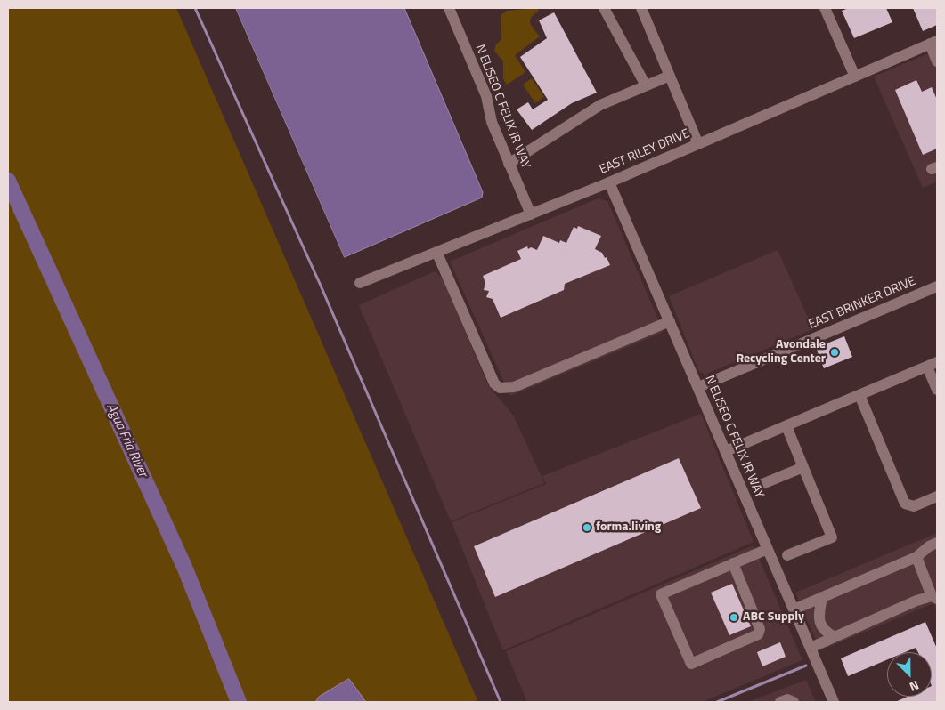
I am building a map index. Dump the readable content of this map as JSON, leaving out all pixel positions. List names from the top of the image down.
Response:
{
  "streets": {
    "street": ["N ELISEO C FELIX JR WAY", "EAST RILEY DRIVE", "EAST BRINKER DRIVE"]
  },
  "crossings": [
    ["N ELISEO C FELIX JR WAY", "EAST RILEY DRIVE"],
    ["N ELISEO C FELIX JR WAY", "EAST BRINKER DRIVE"]
  ],
  "water": ["Agua Fria River"],
  "places": ["Avondale Recycling Center", "forma.living", "ABC Supply"],
  "north": "bottom right"
}
